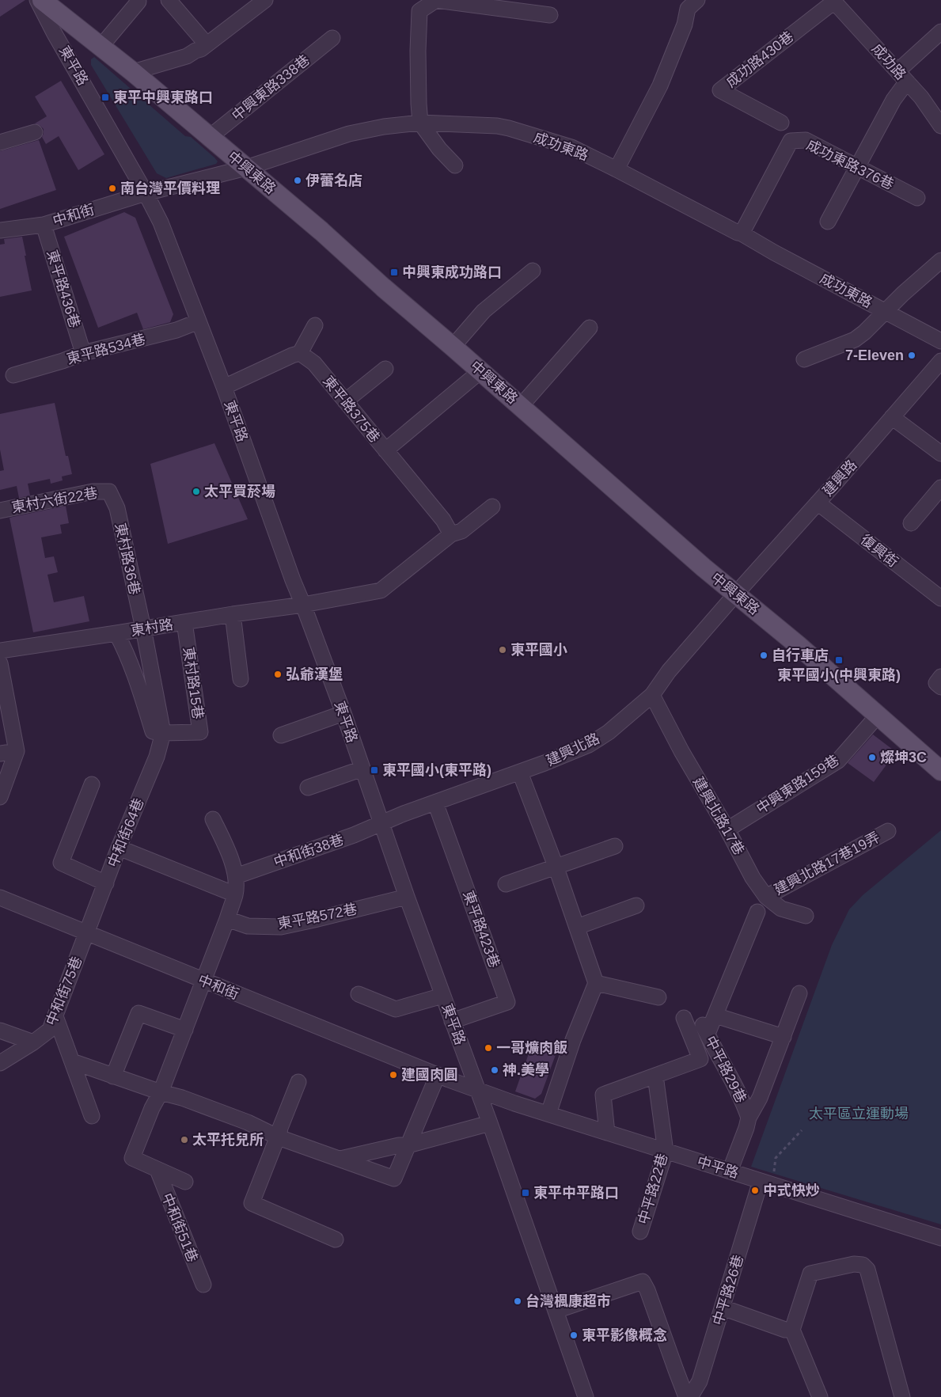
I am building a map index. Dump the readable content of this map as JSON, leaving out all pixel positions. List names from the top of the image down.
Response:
{
  "streets": {
    "main road": ["中興東路"],
    "street": [
      "成功路430巷",
      "成功路",
      "東平路",
      "中興東路338巷",
      "成功東路",
      "成功東路376巷",
      "中和街",
      "東平路436巷",
      "東平路534巷",
      "東平路375巷",
      "建興路",
      "東村六街22巷",
      "復興街",
      "東村路36巷",
      "東村路",
      "東村路15巷",
      "建興北路",
      "中興東路159巷",
      "建興北路17巷",
      "中和街64巷",
      "中和街38巷",
      "建興北路17巷19弄",
      "東平路572巷",
      "東平路423巷",
      "中和街75巷",
      "中平路29巷",
      "中平路",
      "中平路22巷",
      "中和街51巷",
      "中平路26巷"
    ]
  },
  "crossings": [
    ["成功路430巷", "成功路"],
    ["東平路", "成功東路"],
    ["東平路", "中和街"],
    ["東平路", "東平路534巷"],
    ["東平路", "東村路"],
    ["東平路", "建興北路"],
    ["東平路", "中和街38巷"],
    ["東平路", "東平路572巷"],
    ["東平路", "東平路423巷"],
    ["東平路", "中平路"],
    ["中興東路338巷", "中興東路"],
    ["成功東路", "成功東路376巷"],
    ["成功東路", "中興東路"],
    ["成功東路", "中和街"],
    ["中興東路", "建興路"],
    ["中興東路", "建興北路"],
    ["中興東路", "中興東路159巷"],
    ["中和街", "東平路436巷"],
    ["中和街", "中和街64巷"],
    ["中和街", "中和街75巷"],
    ["中和街", "中平路"],
    ["中和街", "中和街51巷"],
    ["東平路436巷", "東平路534巷"],
    ["建興路", "復興街"],
    ["建興路", "建興北路"],
    ["東村六街22巷", "東村路36巷"],
    ["東村路36巷", "東村路"],
    ["東村路36巷", "中和街64巷"],
    ["東村路", "東村路15巷"],
    ["東村路", "中和街64巷"],
    ["東村路15巷", "中和街64巷"],
    ["建興北路", "建興北路17巷"],
    ["建興北路", "中和街38巷"],
    ["建興北路", "東平路423巷"],
    ["中興東路159巷", "建興北路17巷"],
    ["建興北路17巷", "建興北路17巷19弄"],
    ["中和街64巷", "中和街75巷"],
    ["中平路29巷", "中平路"],
    ["中平路", "中平路22巷"],
    ["中平路", "中平路26巷"]
  ],
  "parks": ["太平區立運動場"],
  "places": {
    "transit": [
      "東平中興東路口",
      "中興東成功路口",
      "東平國小(中興東路)",
      "東平國小(東平路)",
      "東平中平路口"
    ],
    "other": [
      "伊蕾名店",
      "南台灣平價料理",
      "7-Eleven",
      "太平買菸場",
      "東平國小",
      "自行車店",
      "弘爺漢堡",
      "燦坤3C",
      "一哥爌肉飯",
      "神.美學",
      "建國肉圓",
      "太平托兒所",
      "中式快炒",
      "台灣楓康超市",
      "東平影像概念"
    ]
  }
}
